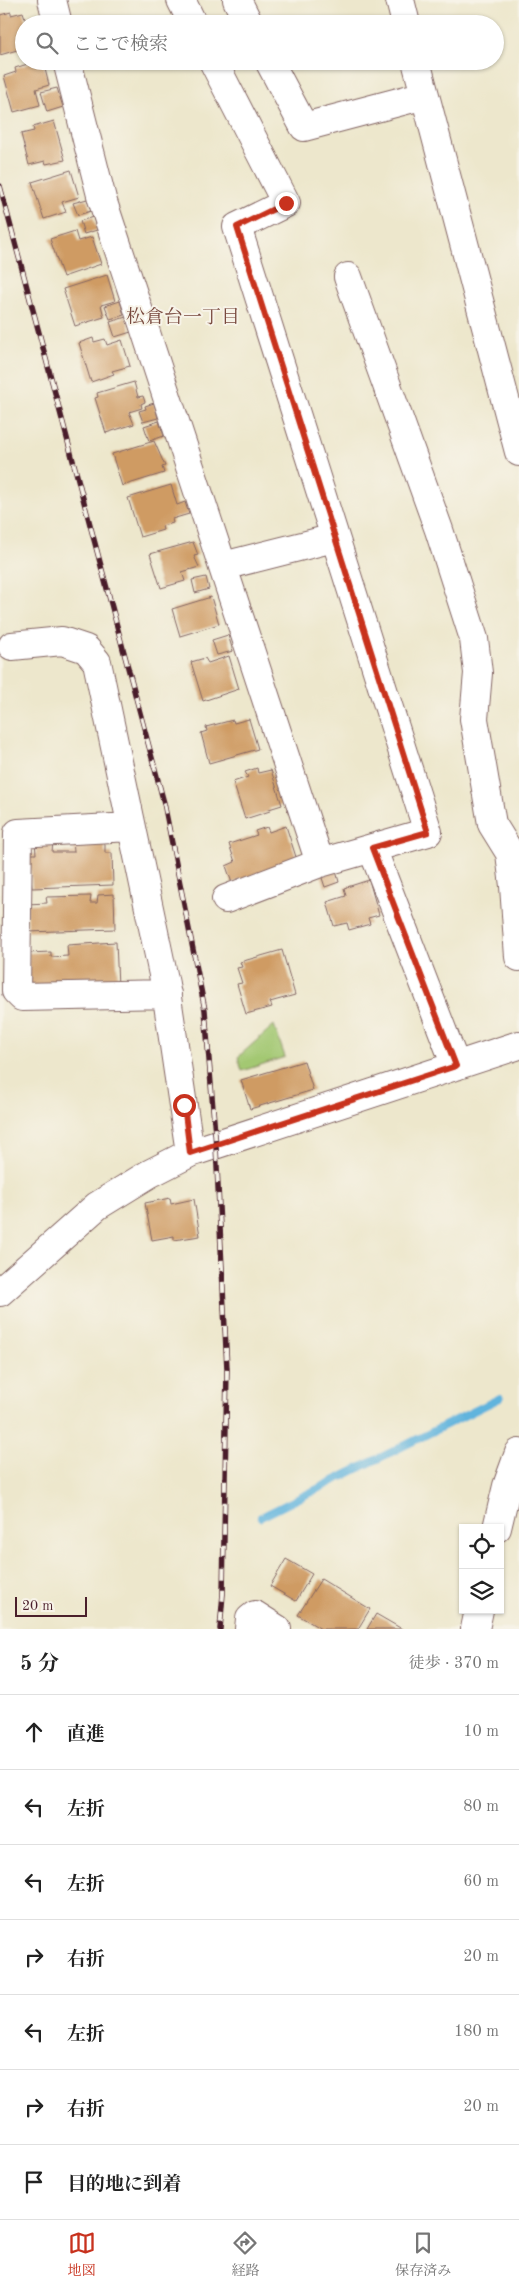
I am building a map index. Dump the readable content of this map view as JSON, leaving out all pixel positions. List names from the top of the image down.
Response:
{
  "districts": ["松倉台一丁目"],
  "scale_bar": "20 m",
  "page": {
    "search": "ここで検索",
    "scale": "20 m",
    "heading": ["5 分", "徒歩 · 370 m"],
    "list": [
      ["直進", "10 m"],
      ["左折", "80 m"],
      ["左折", "60 m"],
      ["右折", "20 m"],
      ["左折", "180 m"],
      ["右折", "20 m"],
      "目的地に到着"
    ],
    "nav": ["地図", "経路", "保存済み"]
  }
}
